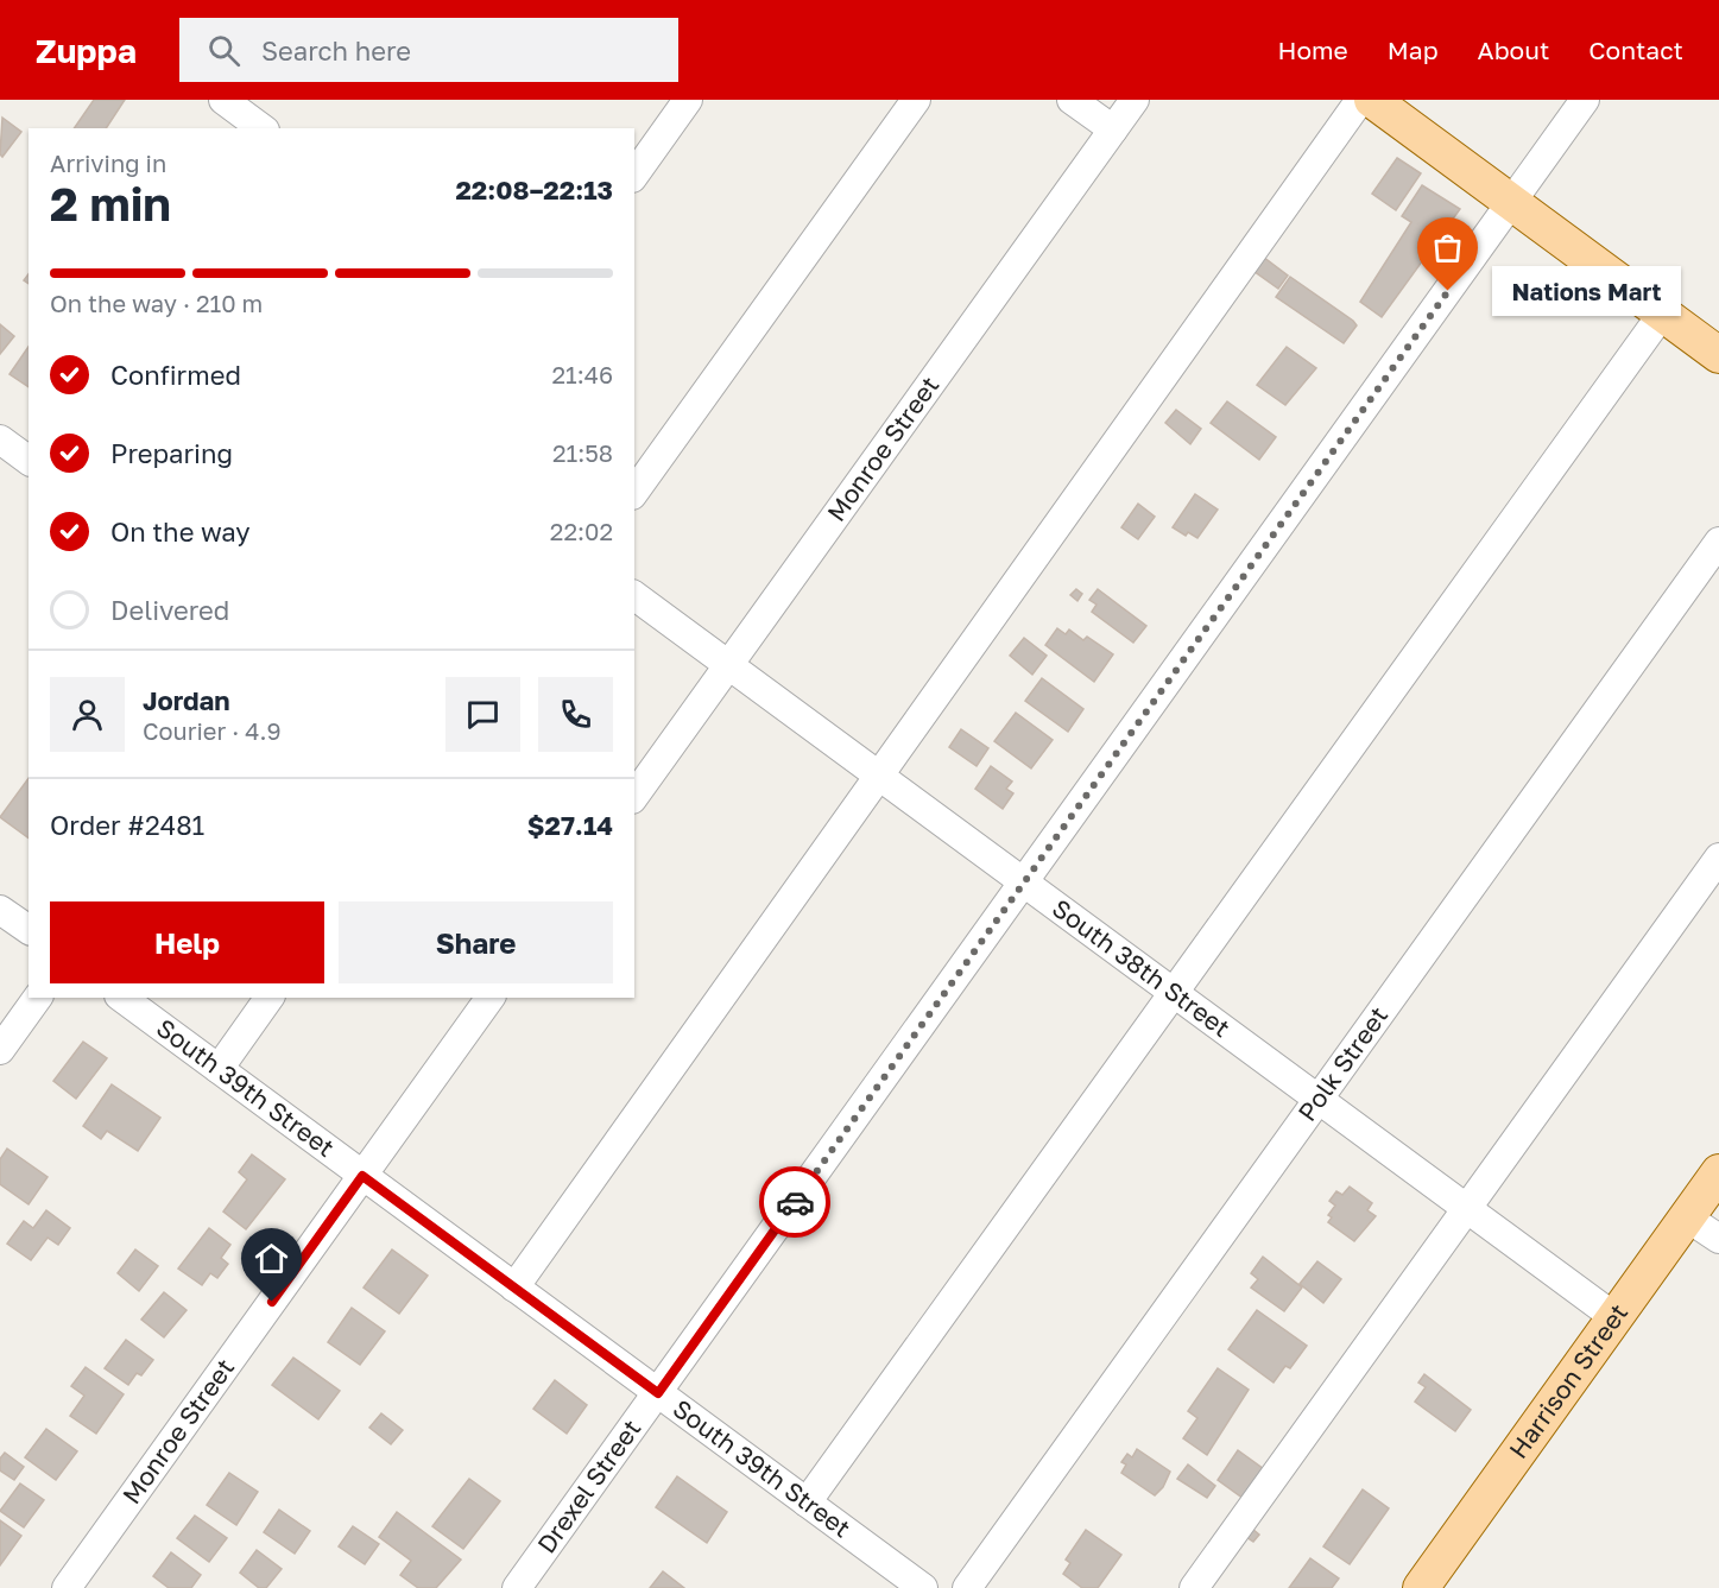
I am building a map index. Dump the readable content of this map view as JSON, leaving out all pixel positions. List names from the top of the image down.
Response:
{
  "streets": {
    "main road": ["Harrison Street"],
    "street": [
      "Monroe Street",
      "South 38th Street",
      "Polk Street",
      "South 39th Street",
      "Drexel Street"
    ]
  },
  "crossings": [
    ["Monroe Street", "South 38th Street"],
    ["Monroe Street", "South 39th Street"],
    ["South 38th Street", "Polk Street"],
    ["South 38th Street", "Harrison Street"],
    ["South 38th Street", "Drexel Street"],
    ["South 39th Street", "Drexel Street"]
  ],
  "places": ["Nations Mart"],
  "page": {
    "header": "Zuppa",
    "search": "Search here",
    "nav": [
      "Home",
      "Map",
      "About",
      "Contact"
    ],
    "heading": ["2 min", "Arriving in", "22:08–22:13"],
    "panel": [
      "Jordan",
      "Courier · 4.9",
      "Order #2481",
      "$27.14"
    ],
    "bar": "On the way · 210 m",
    "bubble": "Nations Mart",
    "list": [
      ["Confirmed", "21:46"],
      ["Preparing", "21:58"],
      ["On the way", "22:02"],
      "Delivered"
    ],
    "buttons": ["Help", "Share"]
  }
}
